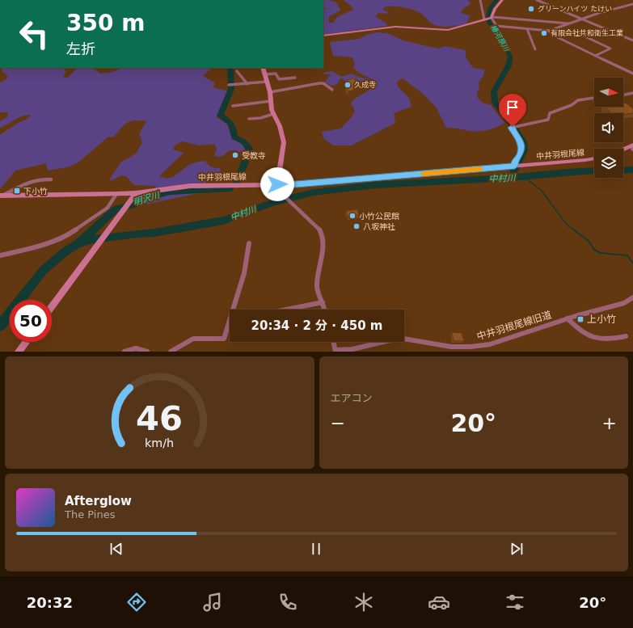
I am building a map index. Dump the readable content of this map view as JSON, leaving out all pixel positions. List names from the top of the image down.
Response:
{
  "streets": {
    "street": ["中井羽根尾線", "中井羽根尾線旧道"]
  },
  "water": ["椿河原川", "中村川", "明沢川"],
  "places": {
    "other": [
      "グリーンハイツ たけい",
      "有限会社共和衛生工業",
      "久成寺",
      "受教寺",
      "小竹公民館",
      "八坂神社"
    ],
    "transit": ["下小竹", "上小竹"]
  },
  "north": "right",
  "page": {
    "turn": ["350 m", "左折"],
    "limit": "50",
    "trip": "20:34 · 2 分 · 450 m",
    "tile": "エアコン",
    "heat": ["−", "20°", "+"],
    "song": ["Afterglow", "The Pines"],
    "tabs": ["20:32", "20°"],
    "gauge": ["46", "km/h"]
  }
}
